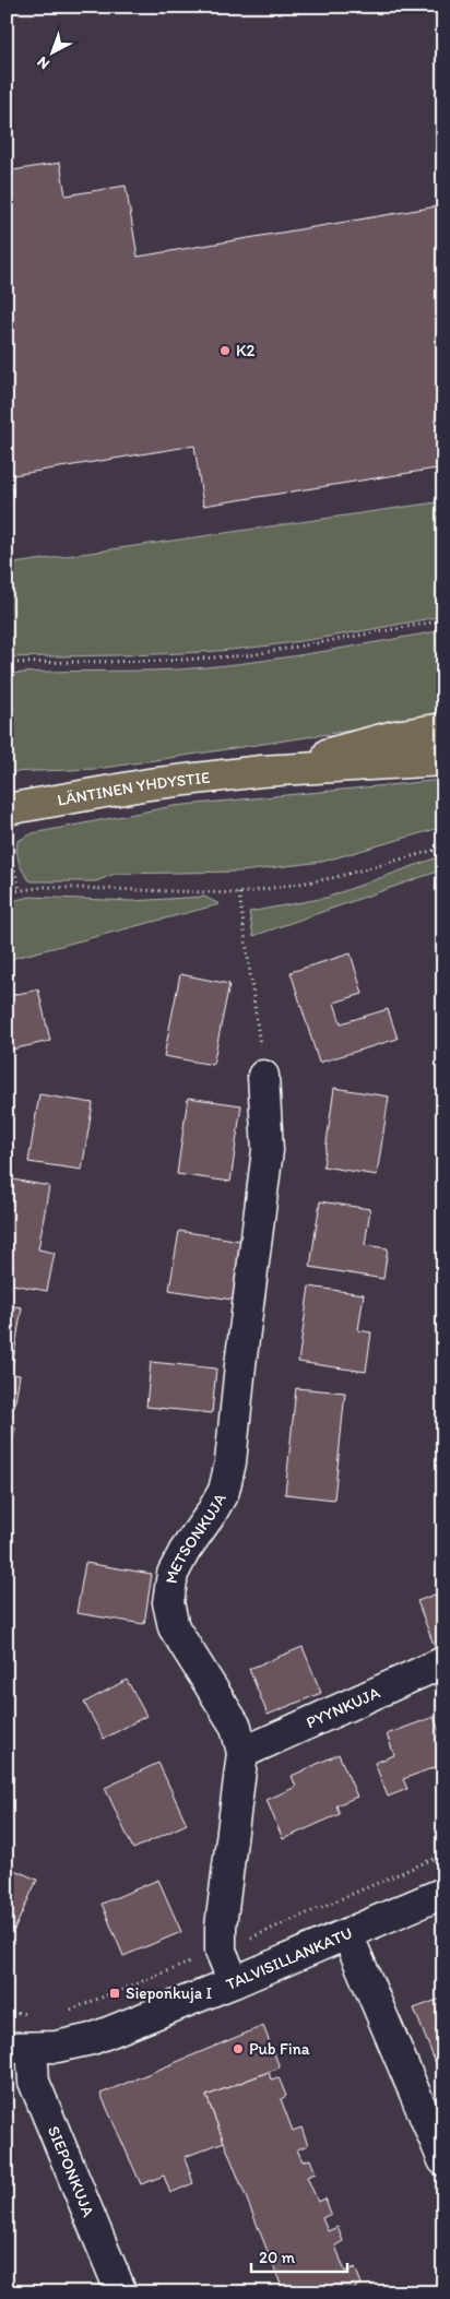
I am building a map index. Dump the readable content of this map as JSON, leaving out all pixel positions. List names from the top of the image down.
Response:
{
  "streets": {
    "main road": ["LÄNTINEN YHDYSTIE"],
    "street": [
      "METSONKUJA",
      "PYYNKUJA",
      "TALVISILLANKATU",
      "SIEPONKUJA"
    ]
  },
  "crossings": [
    ["METSONKUJA", "PYYNKUJA"],
    ["METSONKUJA", "TALVISILLANKATU"],
    ["TALVISILLANKATU", "SIEPONKUJA"]
  ],
  "places": {
    "other": ["K2", "Pub Fina"],
    "transit": ["Sieponkuja I"]
  },
  "scale_bar": "20 m",
  "north": "bottom left"
}
